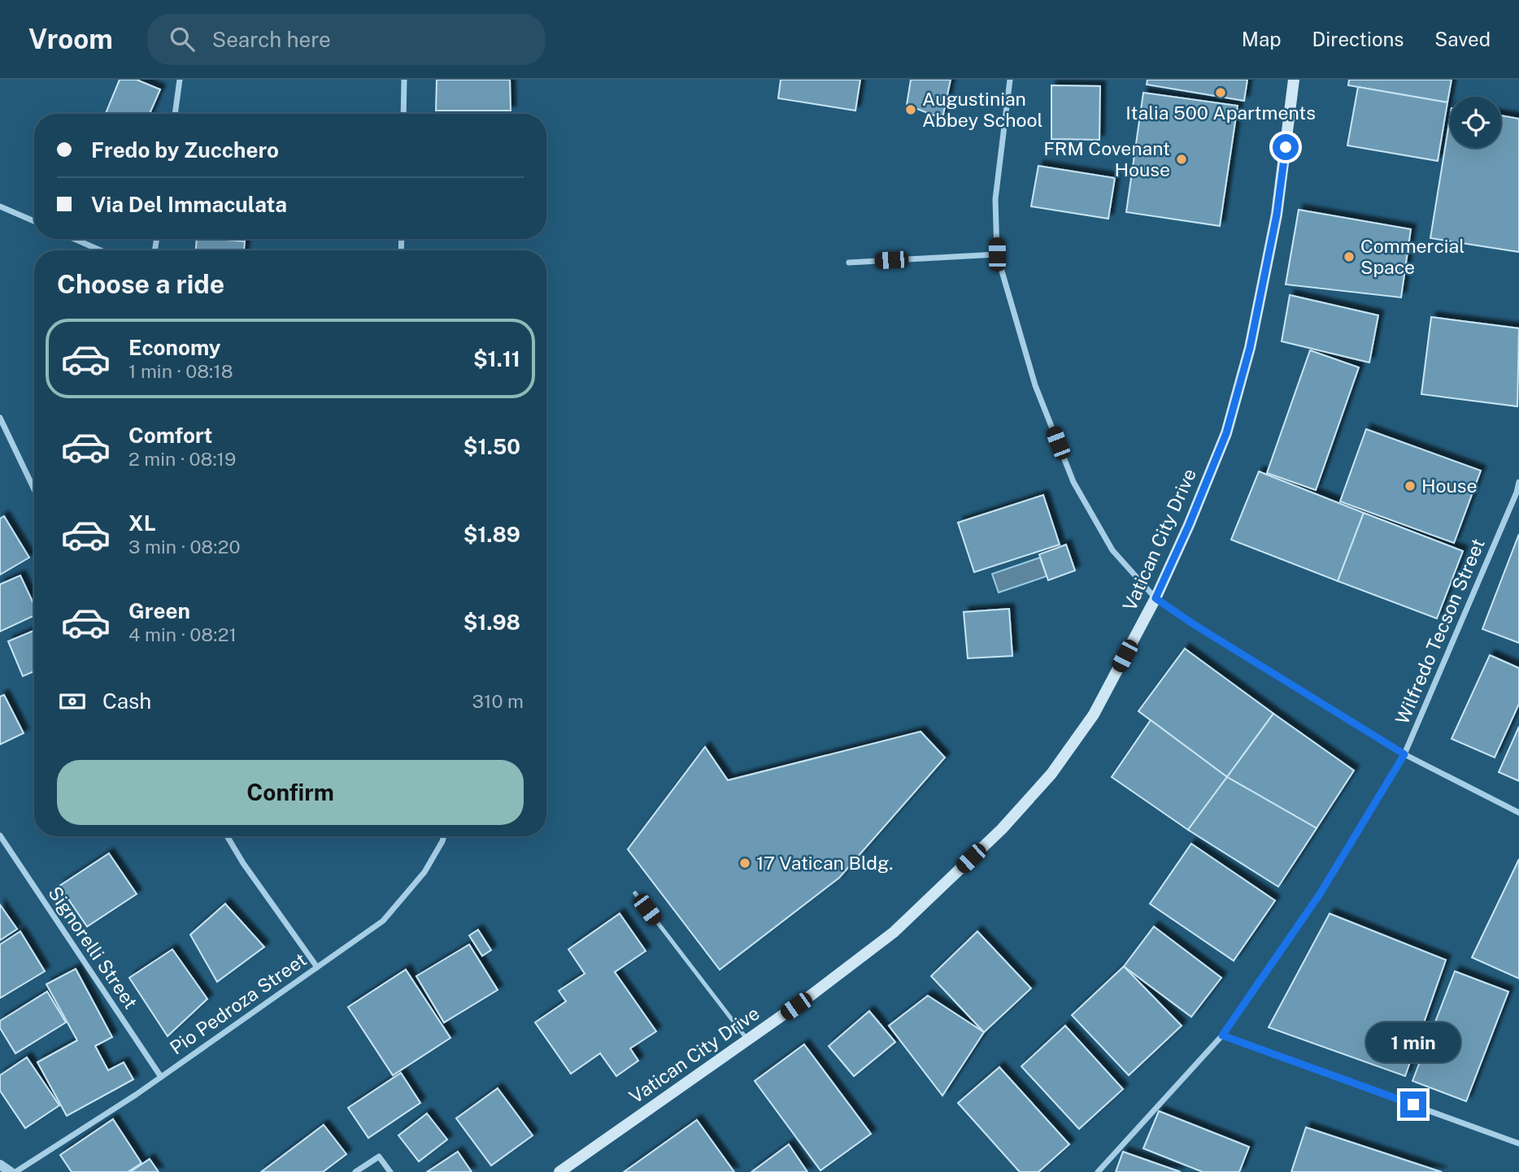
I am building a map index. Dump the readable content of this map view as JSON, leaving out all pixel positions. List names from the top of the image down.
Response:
{
  "streets": {
    "main road": ["Vatican City Drive"],
    "street": ["Wilfredo Tecson Street", "Signorelli Street", "Pio Pedroza Street"]
  },
  "crossings": [
    ["Signorelli Street", "Pio Pedroza Street"]
  ],
  "places": [
    "Italia 500 Apartments",
    "Augustinian Abbey School",
    "FRM Covenant House",
    "Commercial Space",
    "House",
    "17 Vatican Bldg."
  ],
  "page": {
    "header": "Vroom",
    "search": "Search here",
    "nav": ["Map", "Directions", "Saved"],
    "banner": ["Fredo by Zucchero", "Via Del Immaculata"],
    "heading": "Choose a ride",
    "list": [
      {
        "name": "Economy",
        "note": "1 min · 08:18",
        "value": "$1.11"
      },
      {
        "name": "Comfort",
        "note": "2 min · 08:19",
        "value": "$1.50"
      },
      {
        "name": "XL",
        "note": "3 min · 08:20",
        "value": "$1.89"
      },
      {
        "name": "Green",
        "note": "4 min · 08:21",
        "value": "$1.98"
      }
    ],
    "pay": ["Cash", "310 m"],
    "buttons": "Confirm",
    "bubble": "1 min"
  }
}
